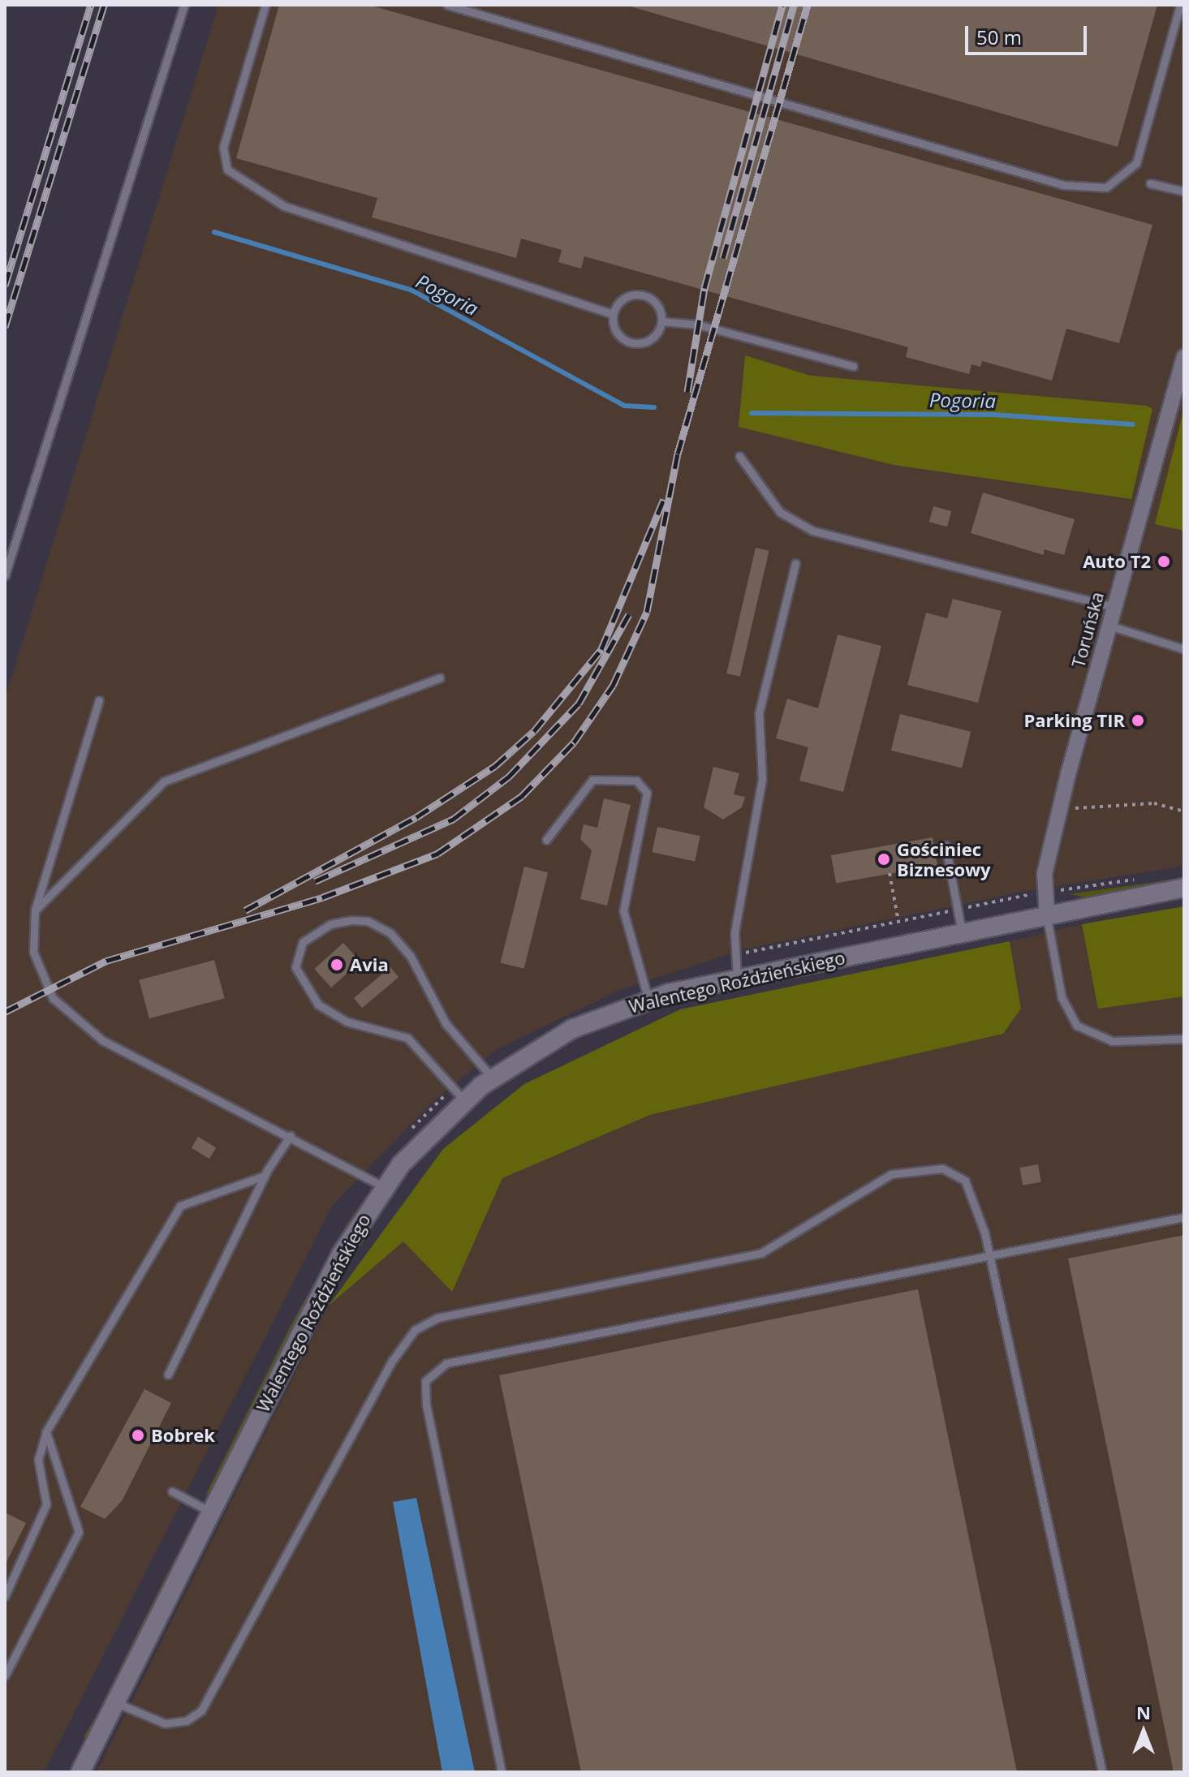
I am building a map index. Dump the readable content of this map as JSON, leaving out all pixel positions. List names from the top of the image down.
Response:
{
  "streets": {
    "street": ["Toruńska", "Walentego Roździeńskiego"]
  },
  "crossings": [
    ["Toruńska", "Walentego Roździeńskiego"]
  ],
  "water": ["Pogoria"],
  "places": [
    "Auto T2",
    "Parking TIR",
    "Gościniec Biznesowy",
    "Avia",
    "Bobrek"
  ],
  "scale_bar": "50 m",
  "north": "top"
}
